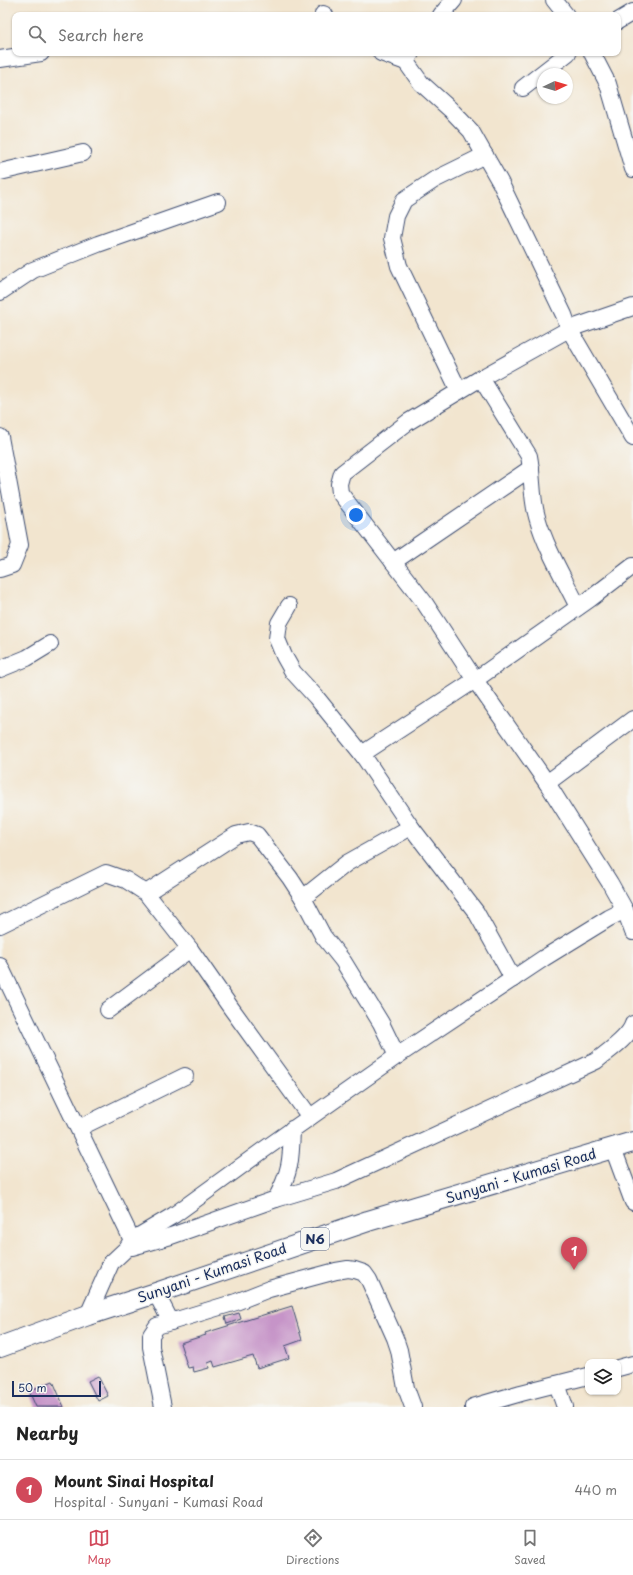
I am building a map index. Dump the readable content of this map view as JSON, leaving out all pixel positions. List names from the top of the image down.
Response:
{
  "streets": {
    "main road": ["Sunyani - Kumasi Road", "N6"]
  },
  "scale_bar": "50 m",
  "north": "right",
  "page": {
    "search": "Search here",
    "pins": "1",
    "scale": "50 m",
    "heading": "Nearby",
    "list": [
      {
        "mark": "1",
        "name": "Mount Sinai Hospital",
        "note": "Hospital · Sunyani - Kumasi Road",
        "value": "440 m"
      }
    ],
    "nav": ["Map", "Directions", "Saved"]
  }
}
